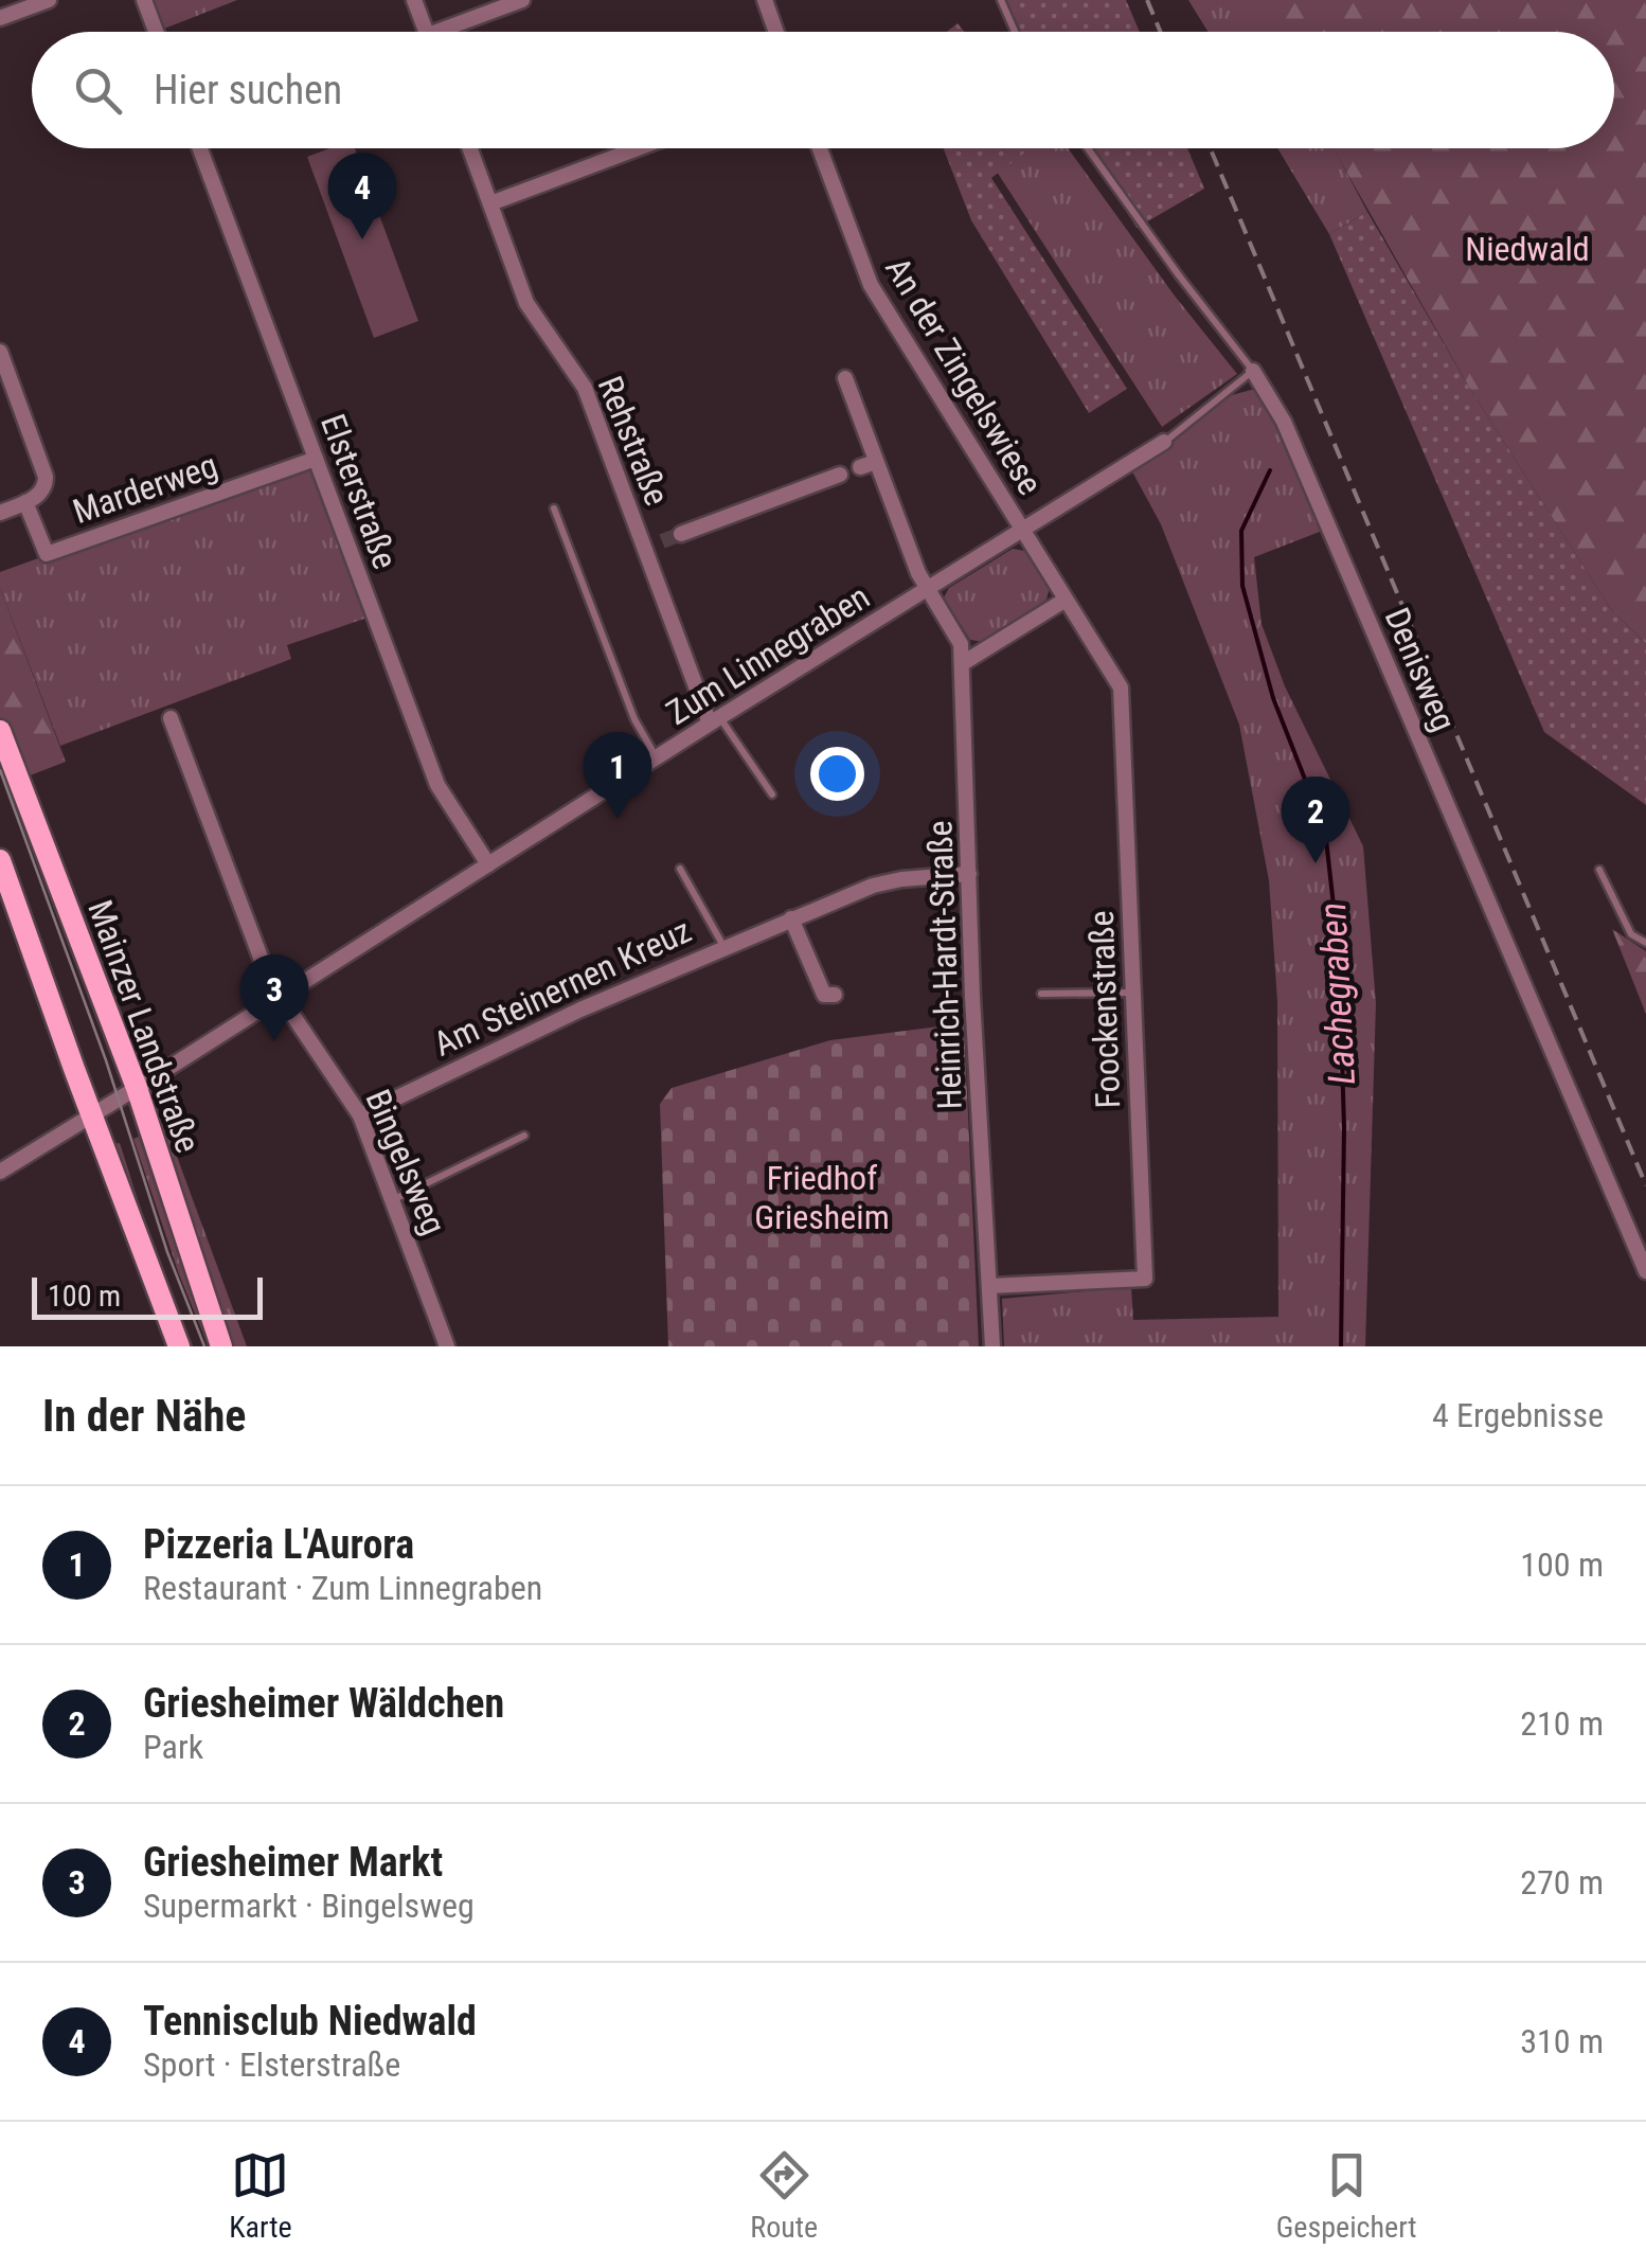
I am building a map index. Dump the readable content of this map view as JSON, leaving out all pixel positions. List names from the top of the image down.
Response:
{
  "streets": {
    "main road": ["Mainzer Landstraße"],
    "street": [
      "An der Zingelswiese",
      "Rehstraße",
      "Marderweg",
      "Elsterstraße",
      "Zum Linnegraben",
      "Denisweg",
      "Heinrich-Hardt-Straße",
      "Am Steinernen Kreuz",
      "Foockenstraße",
      "Bingelsweg"
    ]
  },
  "crossings": [
    ["An der Zingelswiese", "Zum Linnegraben"],
    ["An der Zingelswiese", "Foockenstraße"],
    ["Rehstraße", "Zum Linnegraben"],
    ["Marderweg", "Elsterstraße"],
    ["Elsterstraße", "Zum Linnegraben"],
    ["Zum Linnegraben", "Heinrich-Hardt-Straße"],
    ["Zum Linnegraben", "Foockenstraße"],
    ["Zum Linnegraben", "Mainzer Landstraße"],
    ["Zum Linnegraben", "Bingelsweg"],
    ["Heinrich-Hardt-Straße", "Am Steinernen Kreuz"],
    ["Heinrich-Hardt-Straße", "Foockenstraße"],
    ["Am Steinernen Kreuz", "Bingelsweg"]
  ],
  "water": ["Lachegraben"],
  "parks": ["Niedwald", "Friedhof Griesheim"],
  "scale_bar": "100 m",
  "page": {
    "search": "Hier suchen",
    "pins": [
      "4",
      "1",
      "2",
      "3"
    ],
    "scale": "100 m",
    "heading": ["In der Nähe", "4 Ergebnisse"],
    "list": [
      {
        "mark": "1",
        "name": "Pizzeria L'Aurora",
        "note": "Restaurant · Zum Linnegraben",
        "value": "100 m"
      },
      {
        "mark": "2",
        "name": "Griesheimer Wäldchen",
        "note": "Park",
        "value": "210 m"
      },
      {
        "mark": "3",
        "name": "Griesheimer Markt",
        "note": "Supermarkt · Bingelsweg",
        "value": "270 m"
      },
      {
        "mark": "4",
        "name": "Tennisclub Niedwald",
        "note": "Sport · Elsterstraße",
        "value": "310 m"
      }
    ],
    "nav": ["Karte", "Route", "Gespeichert"]
  }
}
